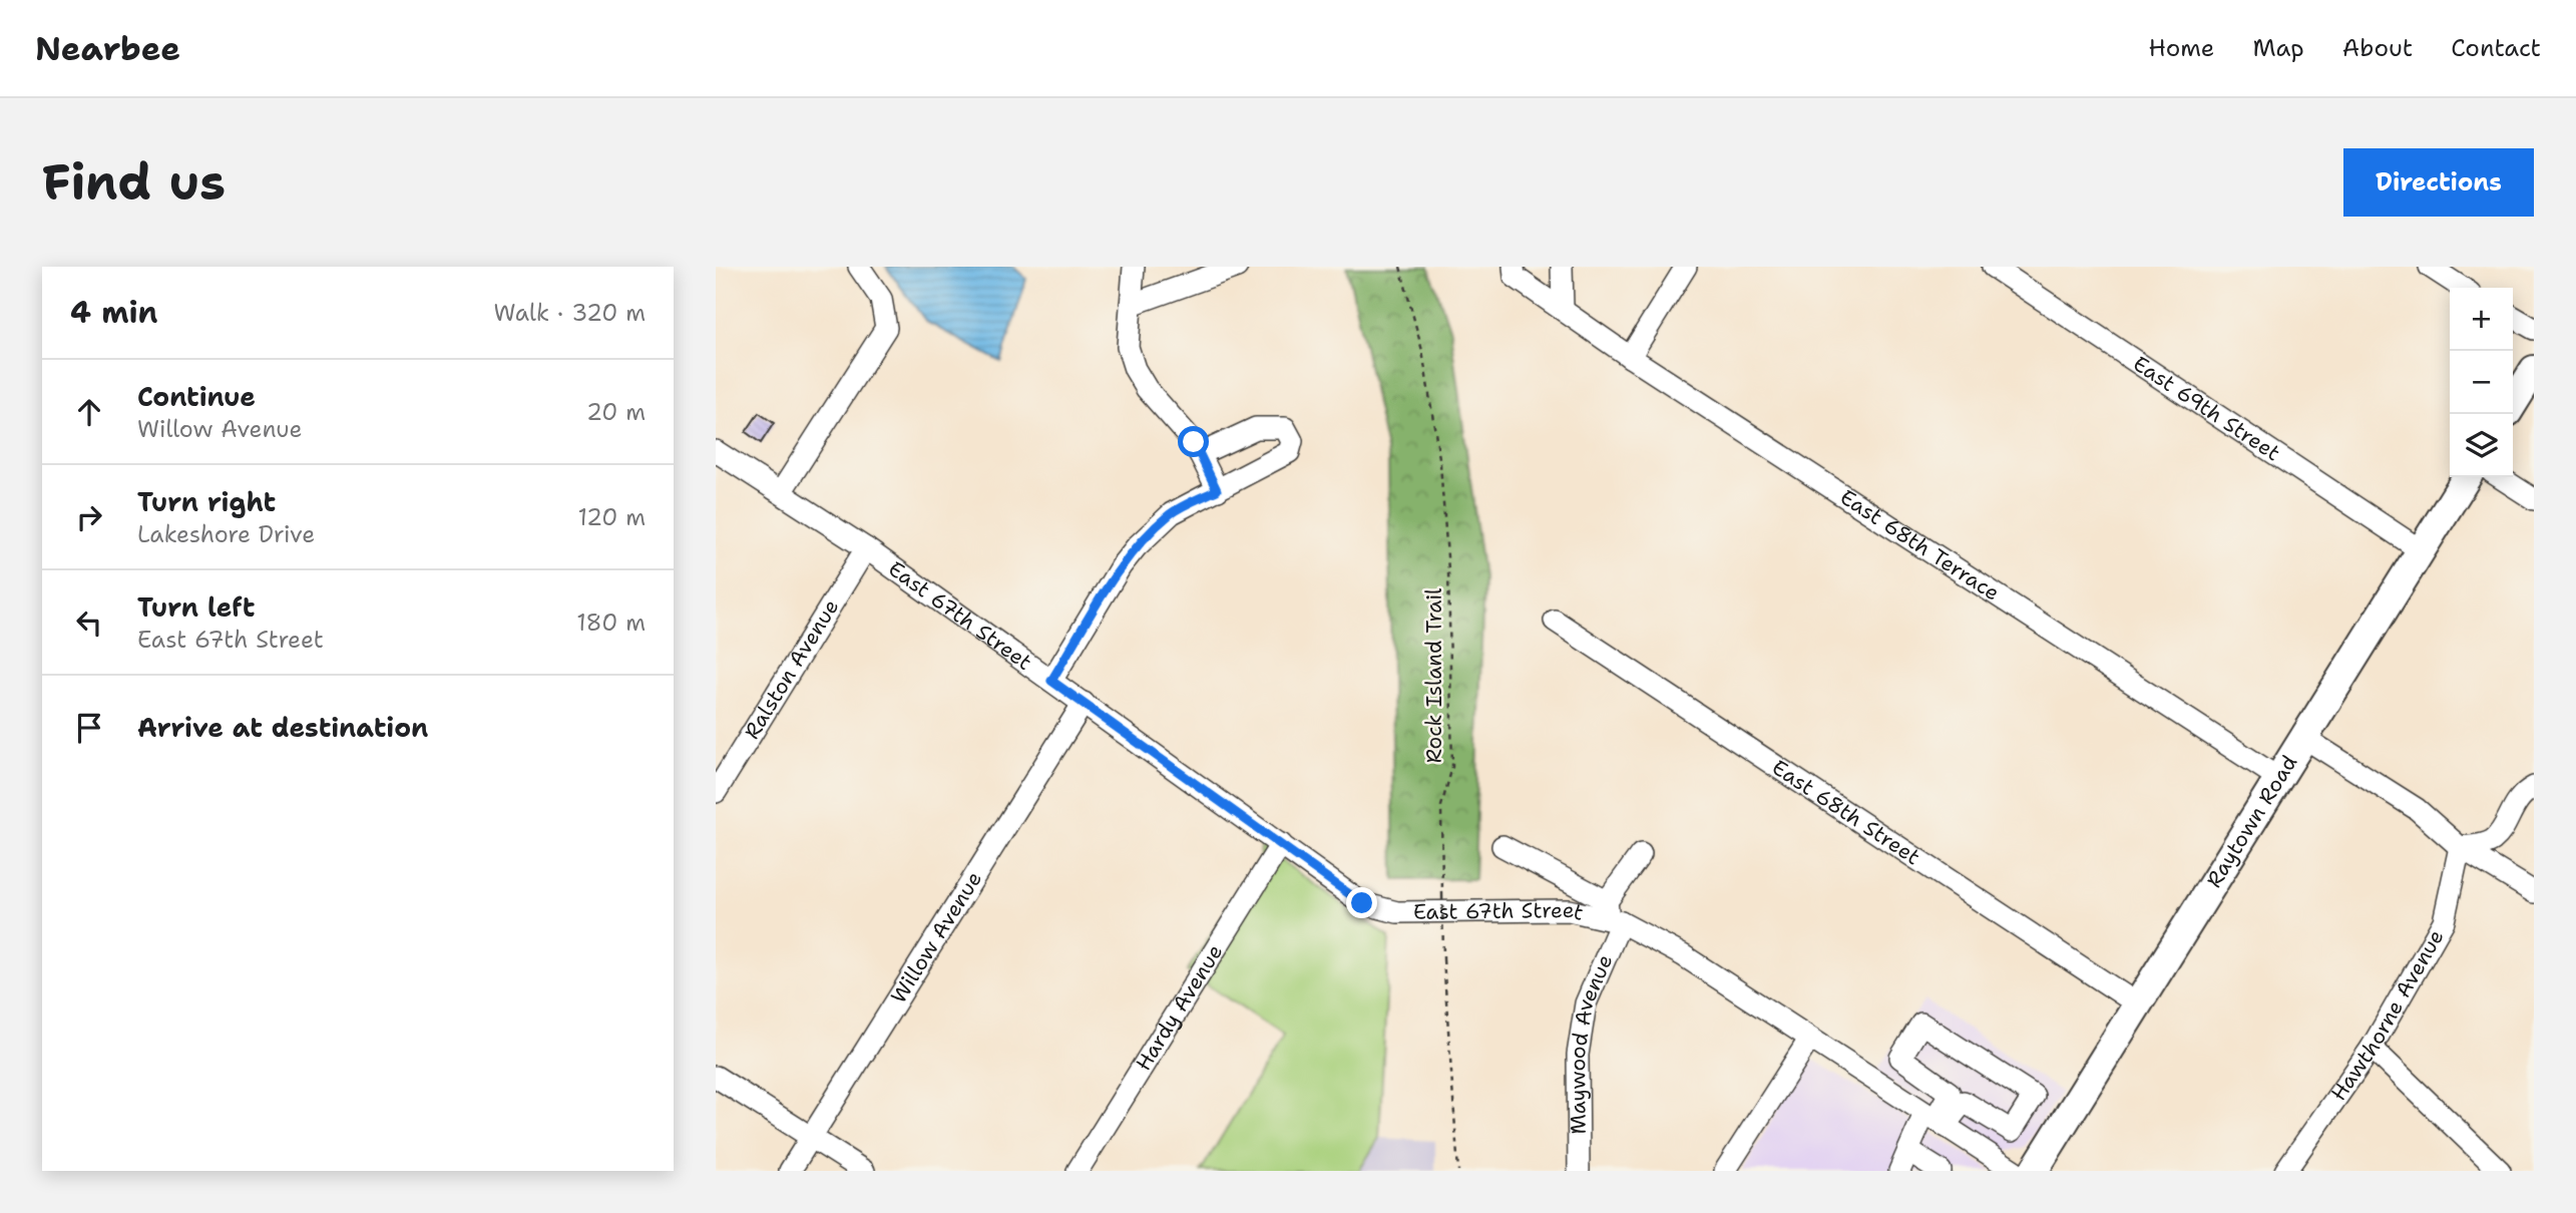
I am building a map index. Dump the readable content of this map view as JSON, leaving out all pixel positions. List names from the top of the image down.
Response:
{
  "streets": {
    "main road": ["Raytown Road"],
    "street": [
      "East 69th Street",
      "East 68th Terrace",
      "East 67th Street",
      "Ralston Avenue",
      "East 68th Street",
      "Willow Avenue",
      "Hardy Avenue",
      "Hawthorne Avenue",
      "Maywood Avenue"
    ],
    "path": ["Rock Island Trail"]
  },
  "crossings": [
    ["East 69th Street", "Raytown Road"],
    ["East 68th Terrace", "Raytown Road"],
    ["East 67th Street", "Ralston Avenue"],
    ["East 67th Street", "Willow Avenue"],
    ["East 67th Street", "Hardy Avenue"],
    ["East 67th Street", "Maywood Avenue"],
    ["East 68th Street", "Raytown Road"]
  ],
  "page": {
    "header": "Nearbee",
    "nav": [
      "Home",
      "Map",
      "About",
      "Contact"
    ],
    "buttons": "Directions",
    "title": "Find us",
    "heading": ["4 min", "Walk · 320 m"],
    "map_buttons": ["+", "−"],
    "list": [
      ["Continue", "Willow Avenue", "20 m"],
      ["Turn right", "Lakeshore Drive", "120 m"],
      ["Turn left", "East 67th Street", "180 m"],
      "Arrive at destination"
    ]
  }
}
